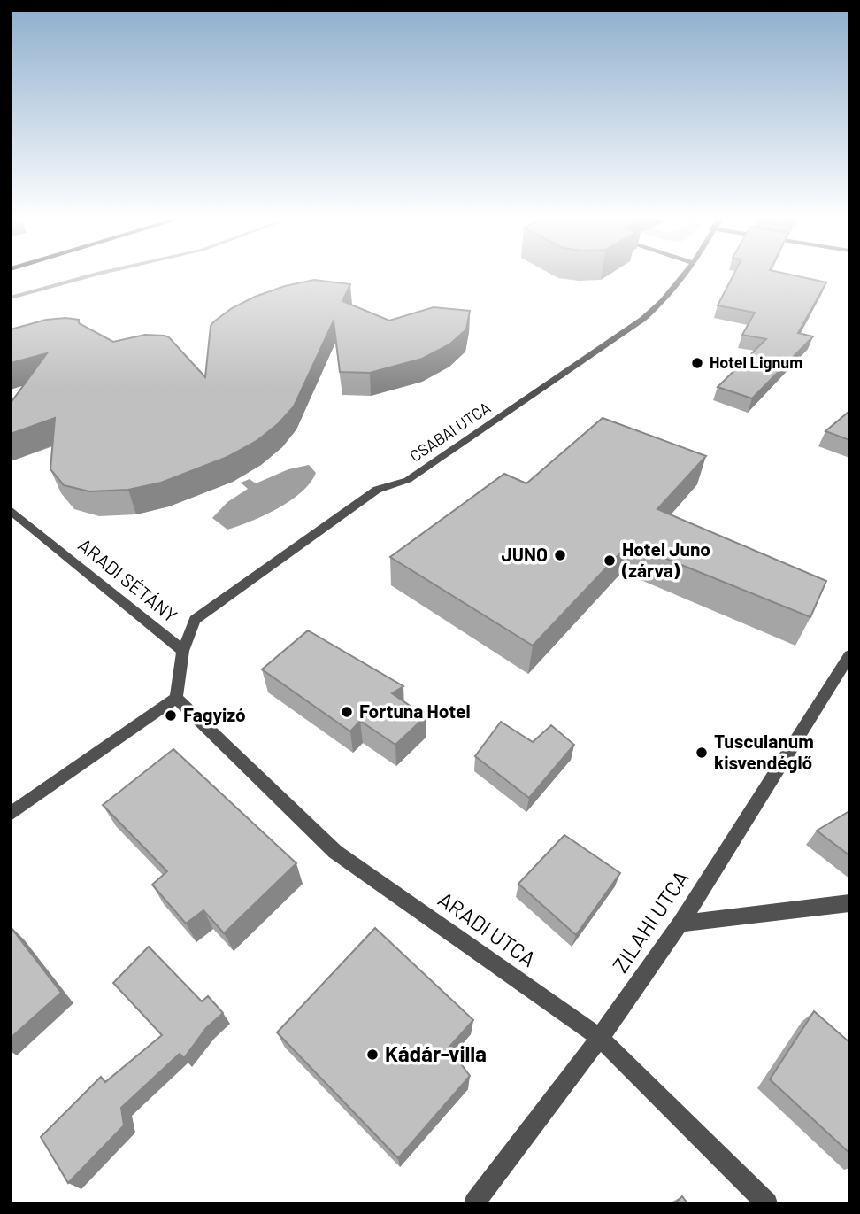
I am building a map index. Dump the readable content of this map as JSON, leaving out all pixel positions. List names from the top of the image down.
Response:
{
  "streets": {
    "street": [
      "CSABAI UTCA",
      "ARADI SÉTÁNY",
      "ZILAHI UTCA",
      "ARADI UTCA"
    ]
  },
  "crossings": [
    ["CSABAI UTCA", "ARADI SÉTÁNY"],
    ["ZILAHI UTCA", "ARADI UTCA"]
  ],
  "places": [
    "Hotel Lignum",
    "JUNO",
    "Hotel Juno (zárva)",
    "Fortuna Hotel",
    "Fagyizó",
    "Tusculanum kisvendéglő",
    "Kádár-villa"
  ]
}
